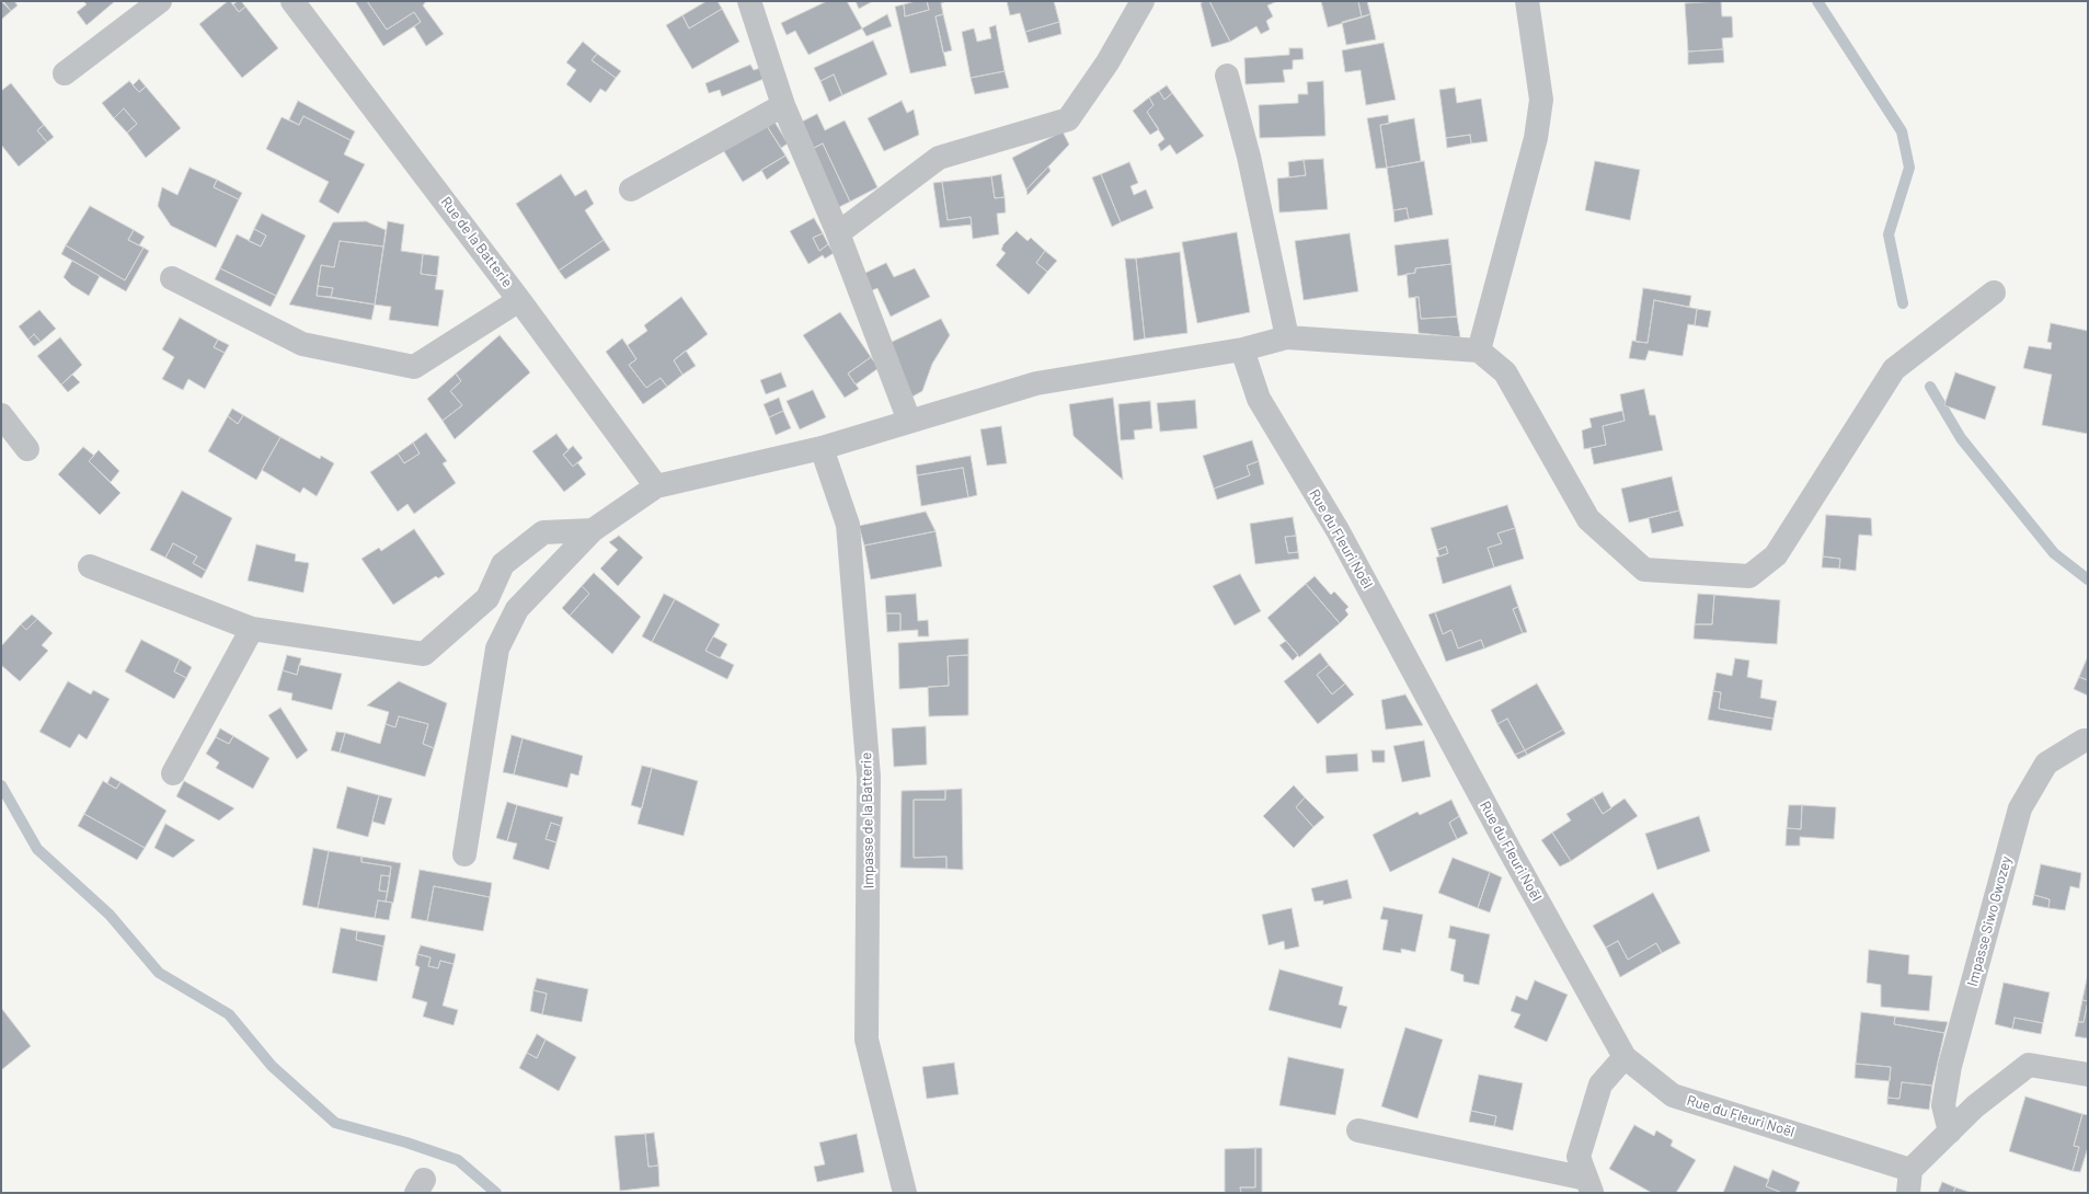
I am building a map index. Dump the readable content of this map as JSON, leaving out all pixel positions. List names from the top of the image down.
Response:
{
  "streets": {
    "street": [
      "Rue de la Batterie",
      "Rue du Fleuri Noël",
      "Impasse de la Batterie",
      "Impasse Siwo Gwozey"
    ]
  }
}
